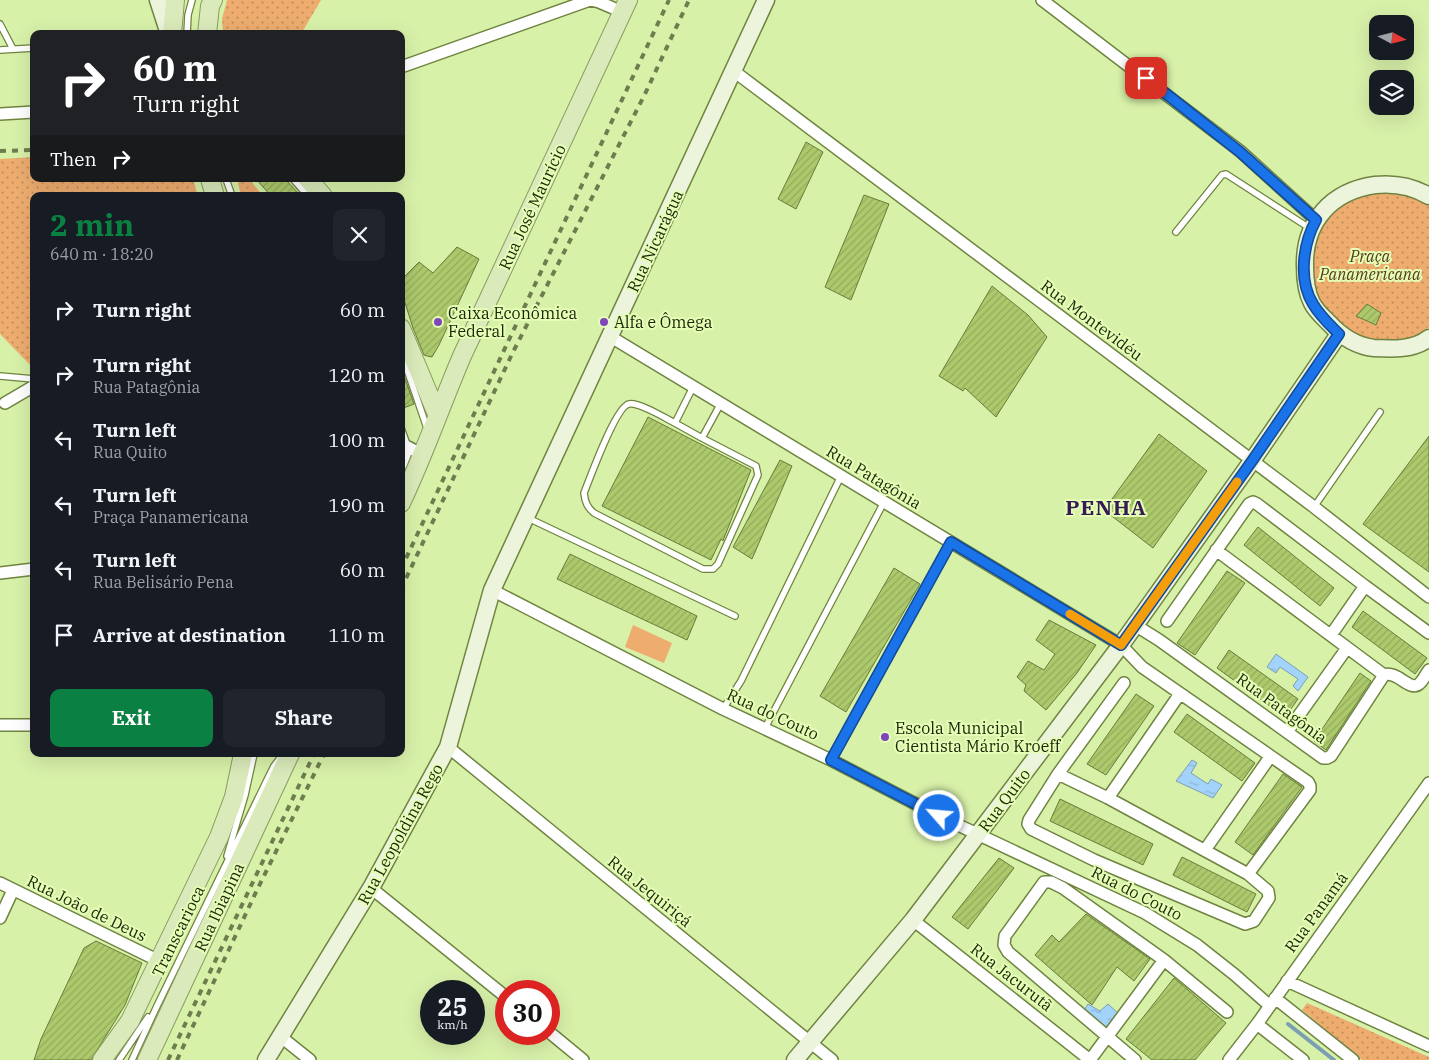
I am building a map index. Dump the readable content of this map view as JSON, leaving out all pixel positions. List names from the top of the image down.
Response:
{
  "streets": {
    "main road": ["Rua José Maurício", "Rua Ibiapina"],
    "street": [
      "Rua Nicarágua",
      "Rua Montevidéu",
      "Rua Patagônia",
      "Rua do Couto",
      "Rua Quito",
      "Rua Leopoldina Rego",
      "Rua Jequiriçá",
      "Rua João de Deus",
      "Rua Panamá",
      "Rua Jacurutã"
    ],
    "lane": ["Transcarioca"]
  },
  "crossings": [
    ["Rua Nicarágua", "Rua Montevidéu"],
    ["Rua Nicarágua", "Rua Patagônia"],
    ["Rua Nicarágua", "Rua do Couto"],
    ["Rua Nicarágua", "Rua Leopoldina Rego"],
    ["Rua Montevidéu", "Rua Quito"],
    ["Rua Patagônia", "Rua Quito"],
    ["Rua do Couto", "Rua Quito"],
    ["Rua do Couto", "Rua Leopoldina Rego"],
    ["Rua do Couto", "Rua Panamá"],
    ["Rua Quito", "Rua Jequiriçá"],
    ["Rua Quito", "Rua Jacurutã"],
    ["Rua Leopoldina Rego", "Rua Jequiriçá"],
    ["Rua Ibiapina", "Rua João de Deus"]
  ],
  "districts": ["PENHA"],
  "parks": ["Praça Panamericana"],
  "places": ["Caixa Econômica Federal", "Alfa e Ômega", "Escola Municipal Cientista Mário Kroeff"],
  "north": "right",
  "page": {
    "turn": ["60 m", "Turn right"],
    "then": "Then",
    "heading": ["2 min", "640 m · 18:20"],
    "list": [
      {
        "name": "Turn right",
        "value": "60 m"
      },
      {
        "name": "Turn right",
        "note": "Rua Patagônia",
        "value": "120 m"
      },
      {
        "name": "Turn left",
        "note": "Rua Quito",
        "value": "100 m"
      },
      {
        "name": "Turn left",
        "note": "Praça Panamericana",
        "value": "190 m"
      },
      {
        "name": "Turn left",
        "note": "Rua Belisário Pena",
        "value": "60 m"
      },
      {
        "name": "Arrive at destination",
        "value": "110 m"
      }
    ],
    "buttons": ["Exit", "Share"],
    "speed": "25 km/h",
    "limit": "30"
  }
}
